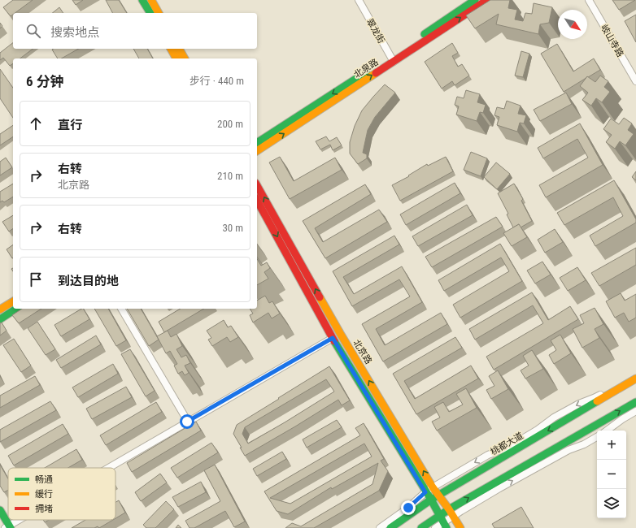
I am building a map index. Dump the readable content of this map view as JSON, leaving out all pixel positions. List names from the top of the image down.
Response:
{
  "streets": {
    "main road": ["北泉路", "北京路", "桃都大道"],
    "street": ["翠龙街", "岐山寺路"]
  },
  "crossings": [
    ["翠龙街", "北泉路"],
    ["北京路", "桃都大道"]
  ],
  "legend": ["畅通", "缓行", "拥堵"],
  "north": "bottom right",
  "page": {
    "search": "搜索地点",
    "heading": ["6 分钟", "步行 · 440 m"],
    "list": [
      ["直行", "200 m"],
      ["右转", "北京路", "210 m"],
      ["右转", "30 m"],
      "到达目的地"
    ],
    "map_buttons": ["+", "−"]
  }
}
